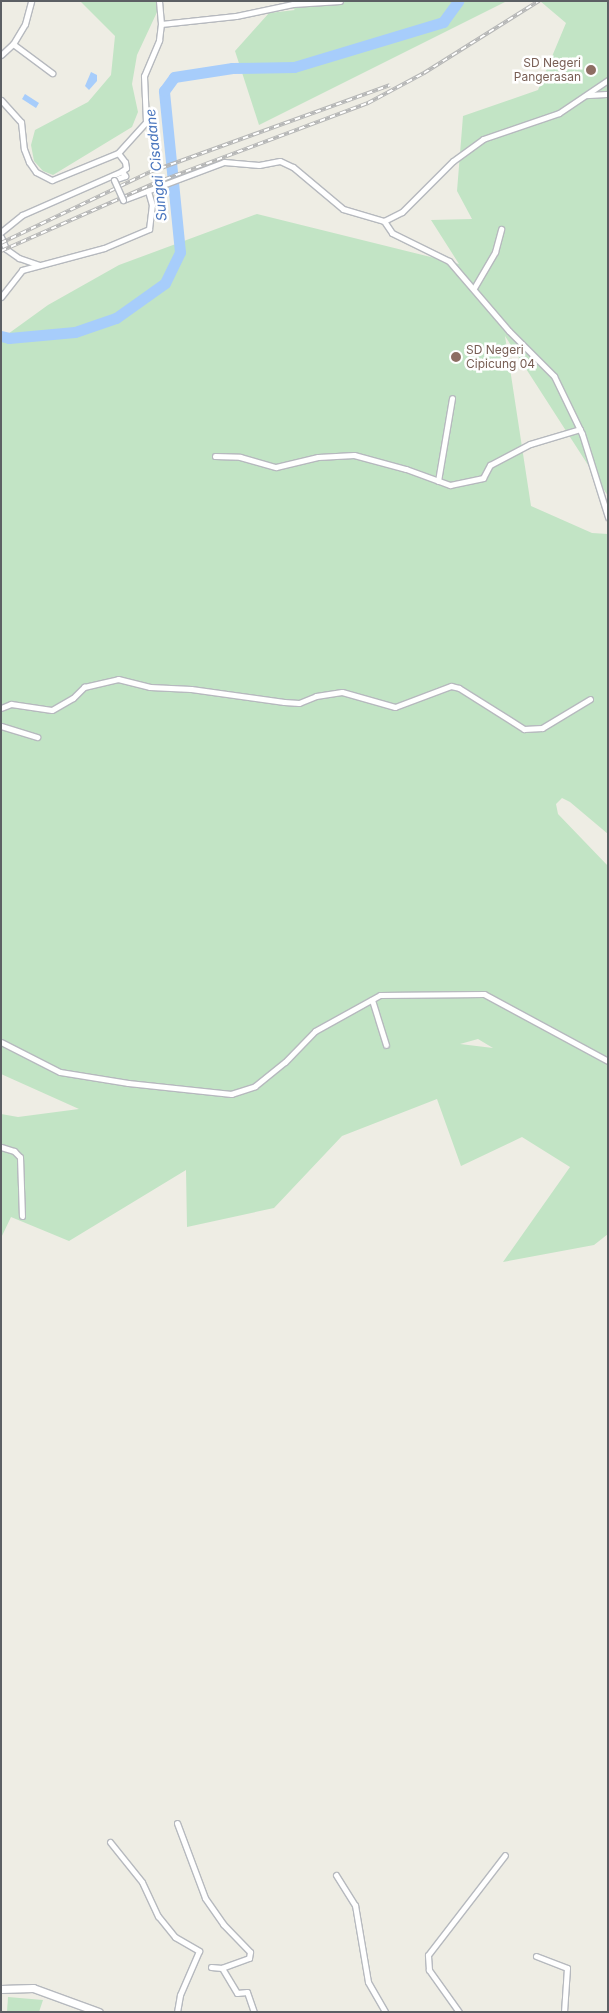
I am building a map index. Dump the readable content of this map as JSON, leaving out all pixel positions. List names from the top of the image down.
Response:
{
  "water": ["Sungai Cisadane"],
  "places": ["SD Negeri Pangerasan", "SD Negeri Cipicung 04"]
}
